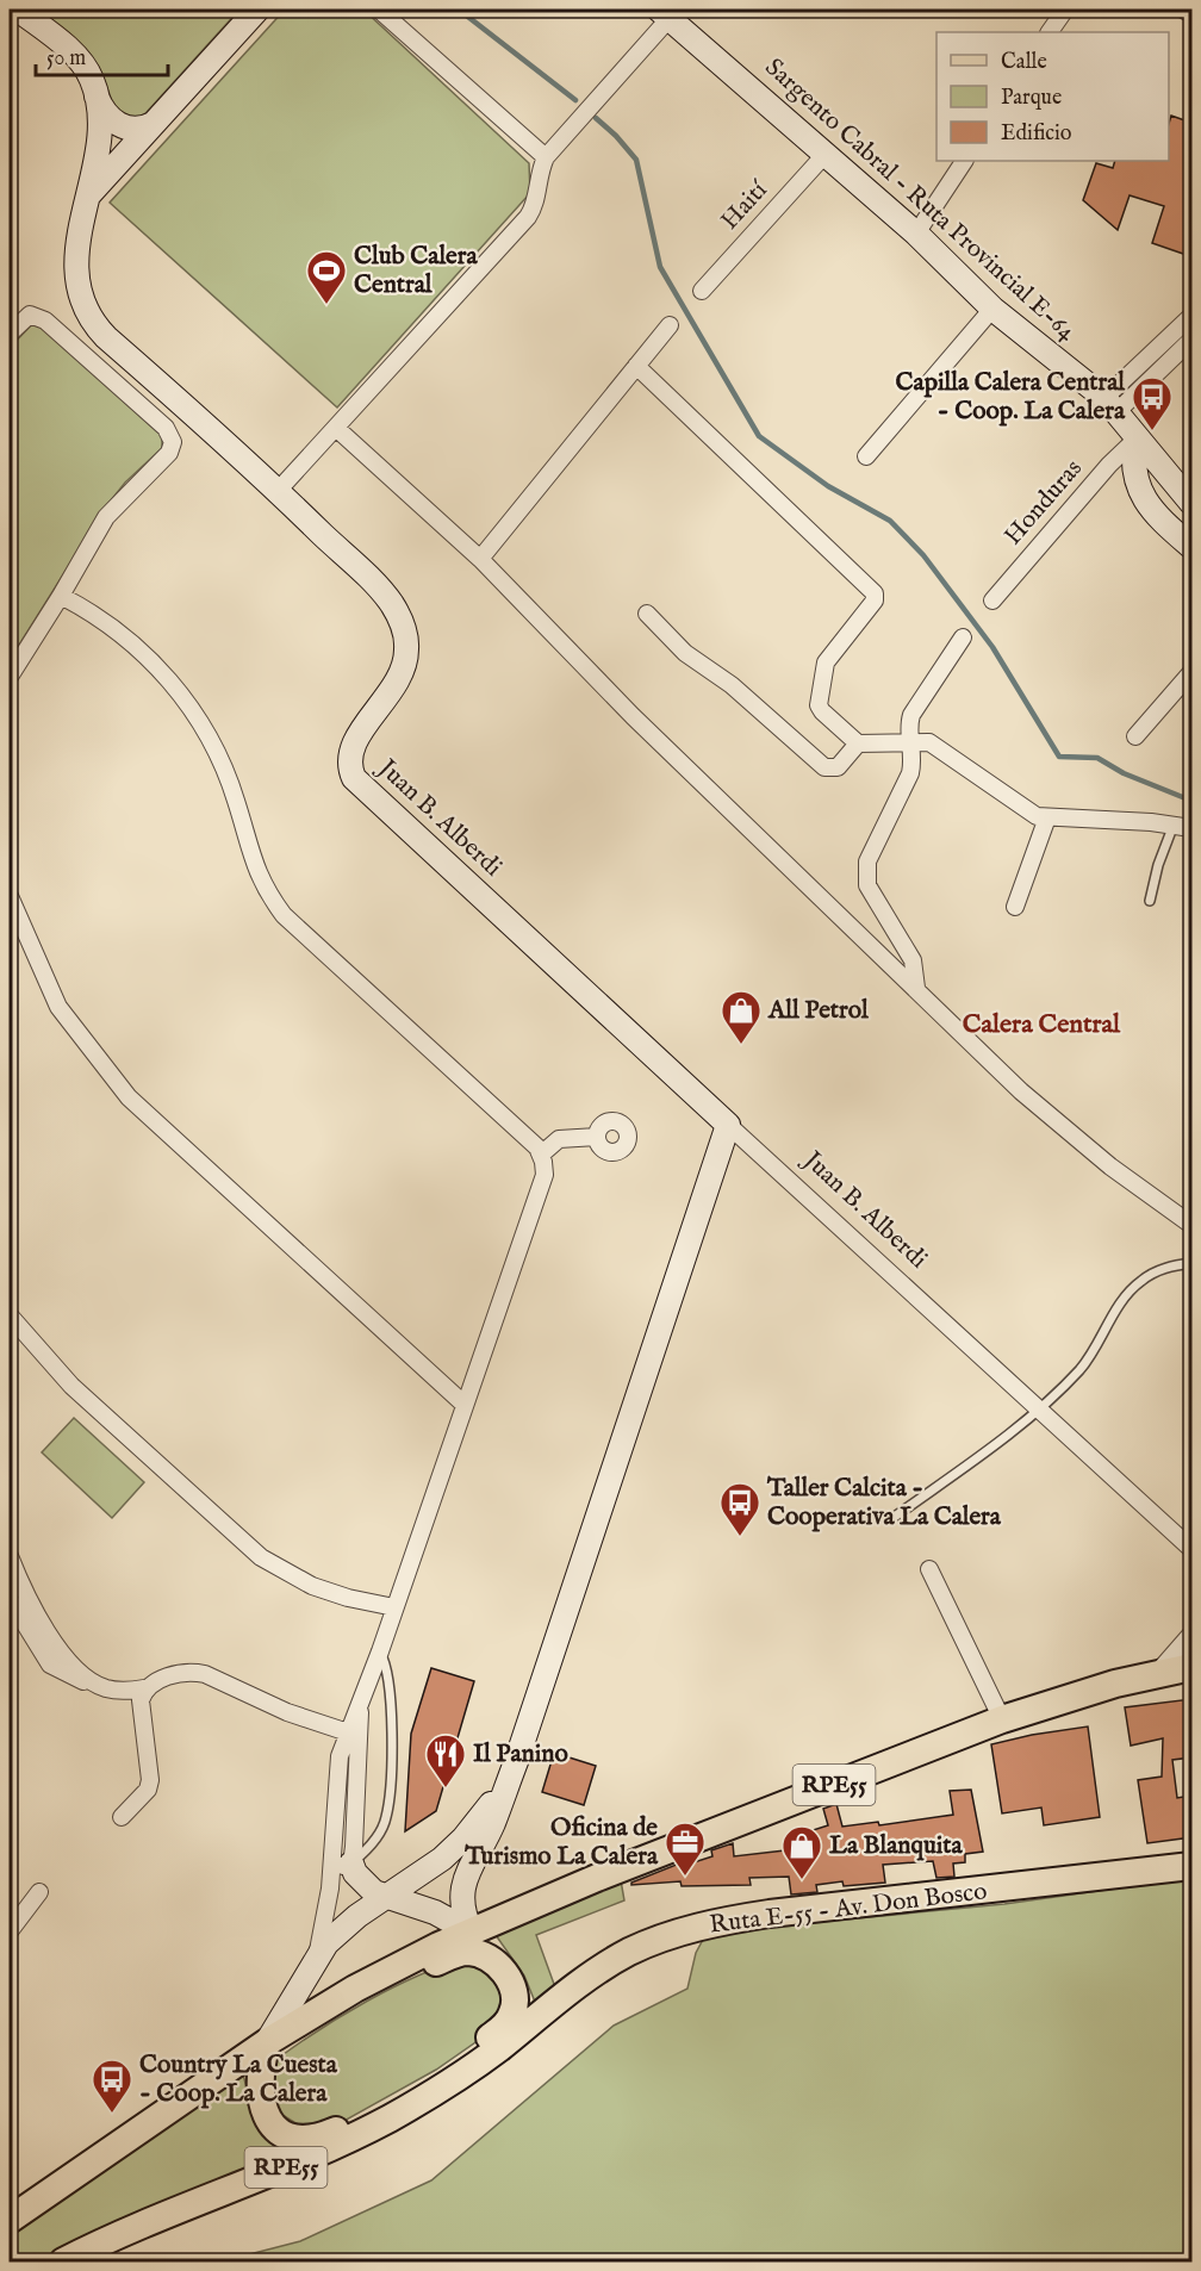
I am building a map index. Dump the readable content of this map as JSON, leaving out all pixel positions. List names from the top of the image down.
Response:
{
  "streets": {
    "main road": ["RPE55", "Ruta E-55 - Av. Don Bosco"],
    "street": [
      "Sargento Cabral - Ruta Provincial E-64",
      "Haití",
      "Honduras",
      "Juan B. Alberdi"
    ]
  },
  "crossings": [
    ["Sargento Cabral - Ruta Provincial E-64", "Haití"],
    ["Sargento Cabral - Ruta Provincial E-64", "Honduras"],
    ["RPE55", "Ruta E-55 - Av. Don Bosco"]
  ],
  "districts": ["Calera Central"],
  "places": {
    "sports": ["Club Calera Central"],
    "bus stop": ["Capilla Calera Central - Coop. La Calera", "Taller Calcita - Cooperativa La Calera", "Country La Cuesta - Coop. La Calera"],
    "shop": ["All Petrol", "La Blanquita"],
    "restaurant": ["Il Panino"],
    "office": ["Oficina de Turismo La Calera"]
  },
  "legend": ["Calle", "Parque", "Edificio"],
  "scale_bar": "50 m"
}
